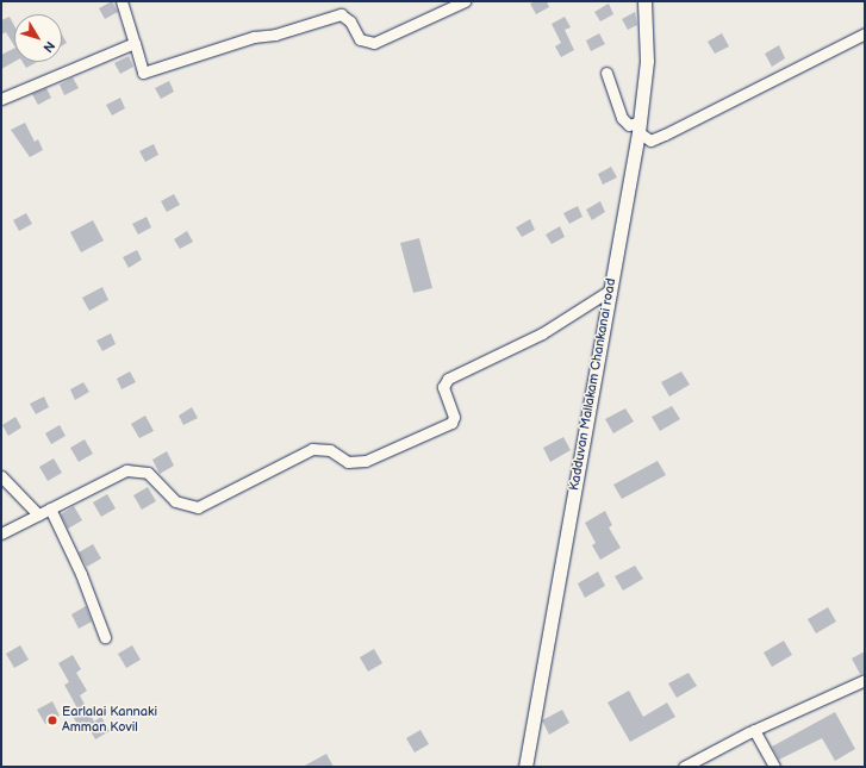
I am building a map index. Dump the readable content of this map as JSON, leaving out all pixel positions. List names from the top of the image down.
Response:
{
  "streets": {
    "main road": ["Kadduvan Mallakam Chankanai road"]
  },
  "places": ["Earlalai Kannaki Amman Kovil"],
  "north": "bottom right"
}
